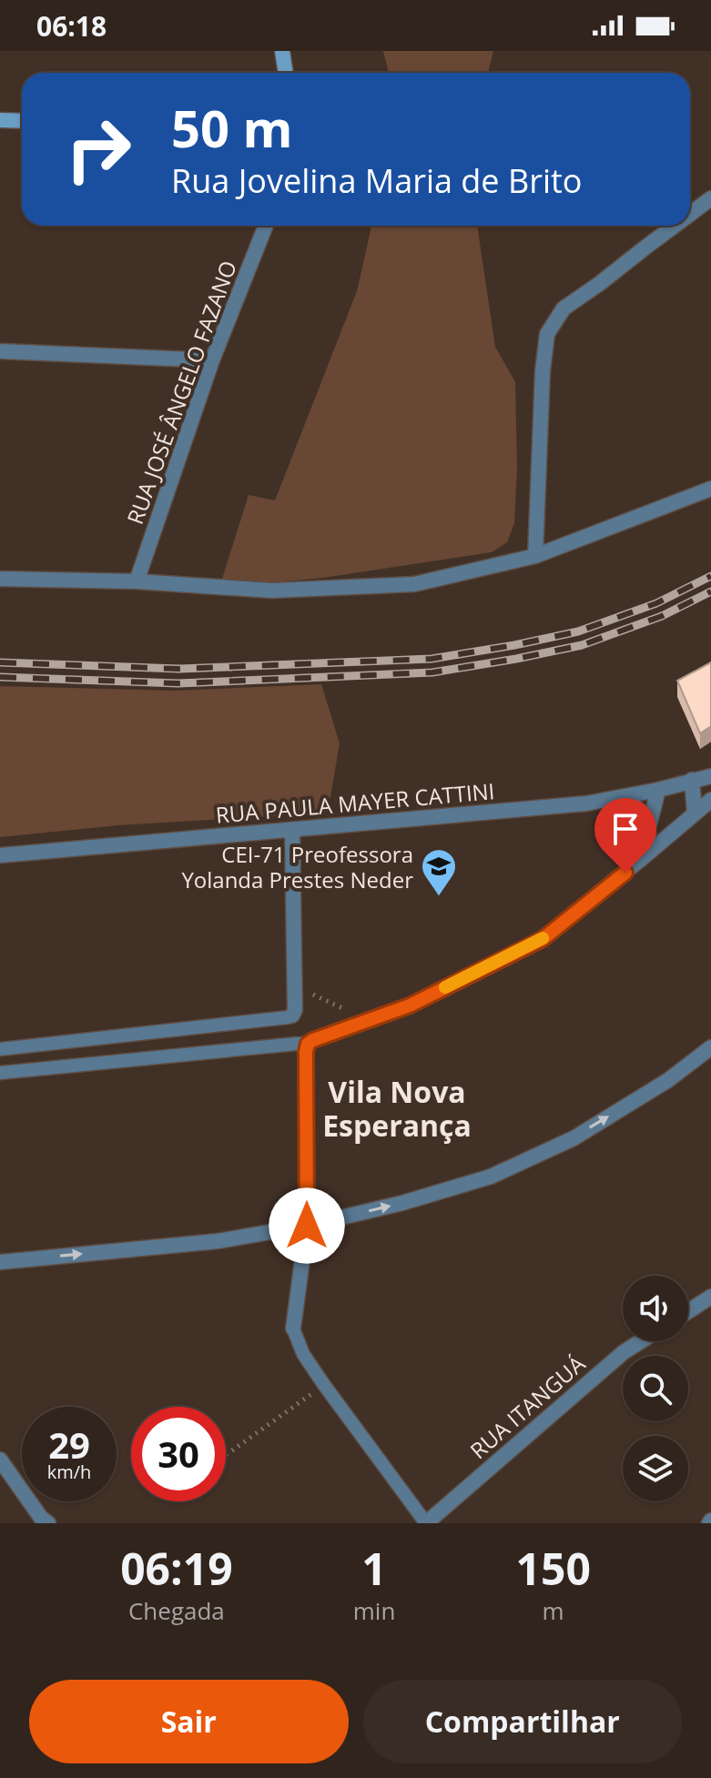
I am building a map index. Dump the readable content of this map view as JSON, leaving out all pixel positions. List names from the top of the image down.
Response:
{
  "streets": {
    "street": ["RUA JOSÉ ÂNGELO FAZANO", "RUA PAULA MAYER CATTINI", "RUA ITANGUÁ"]
  },
  "districts": ["Vila Nova Esperança"],
  "places": {
    "school or university": ["CEI-71 Preofessora Yolanda Prestes Neder"]
  },
  "page": {
    "status": "06:18",
    "turn": ["50 m", "Rua Jovelina Maria de Brito"],
    "speed": "29 km/h",
    "limit": "30",
    "eta": [
      "06:19",
      "Chegada",
      "1",
      "min",
      "150",
      "m"
    ],
    "buttons": ["Sair", "Compartilhar"]
  }
}
